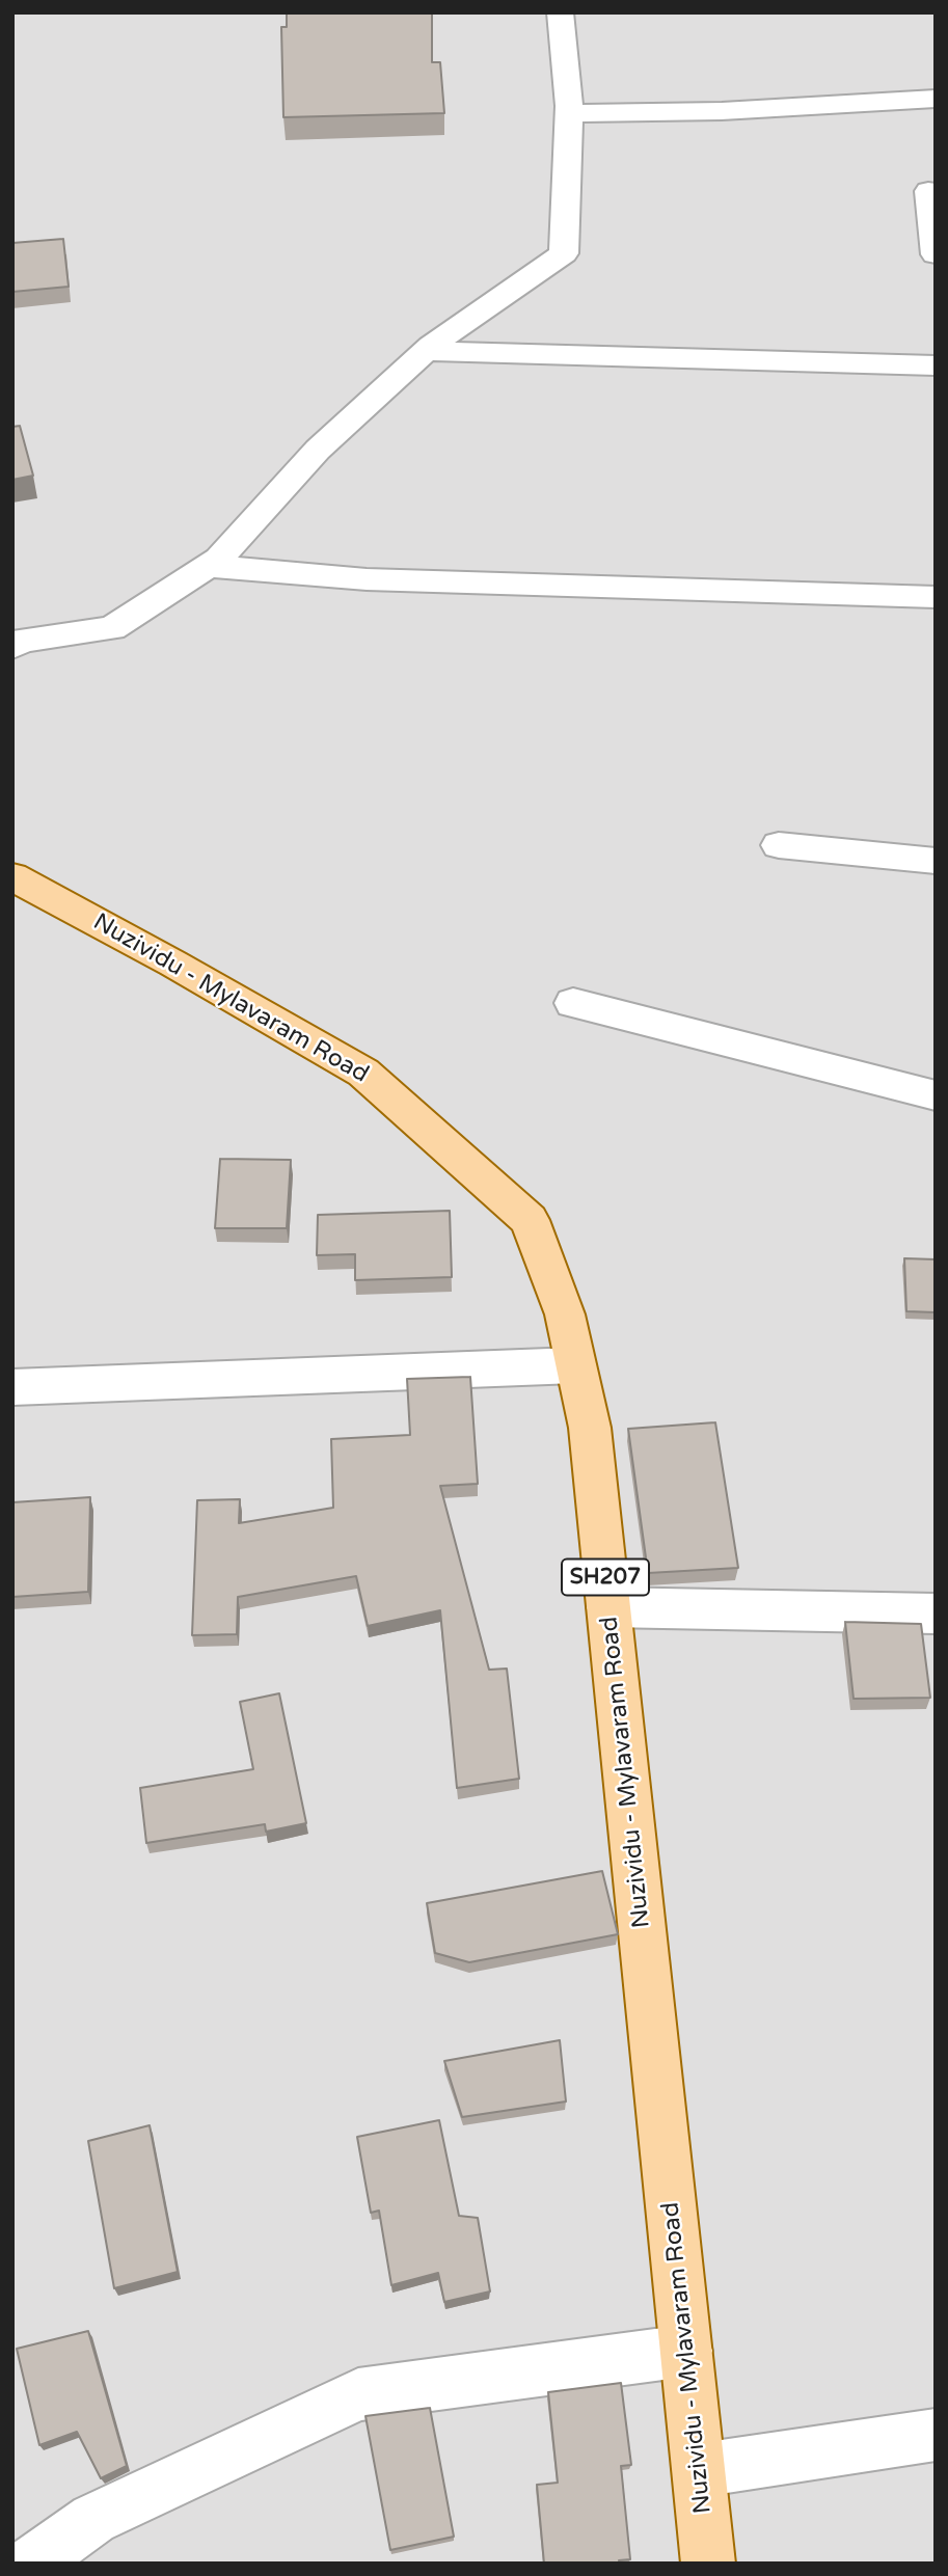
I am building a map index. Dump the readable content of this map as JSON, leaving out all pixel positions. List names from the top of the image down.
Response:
{
  "streets": {
    "main road": ["Nuzividu - Mylavaram Road", "SH207"]
  }
}
